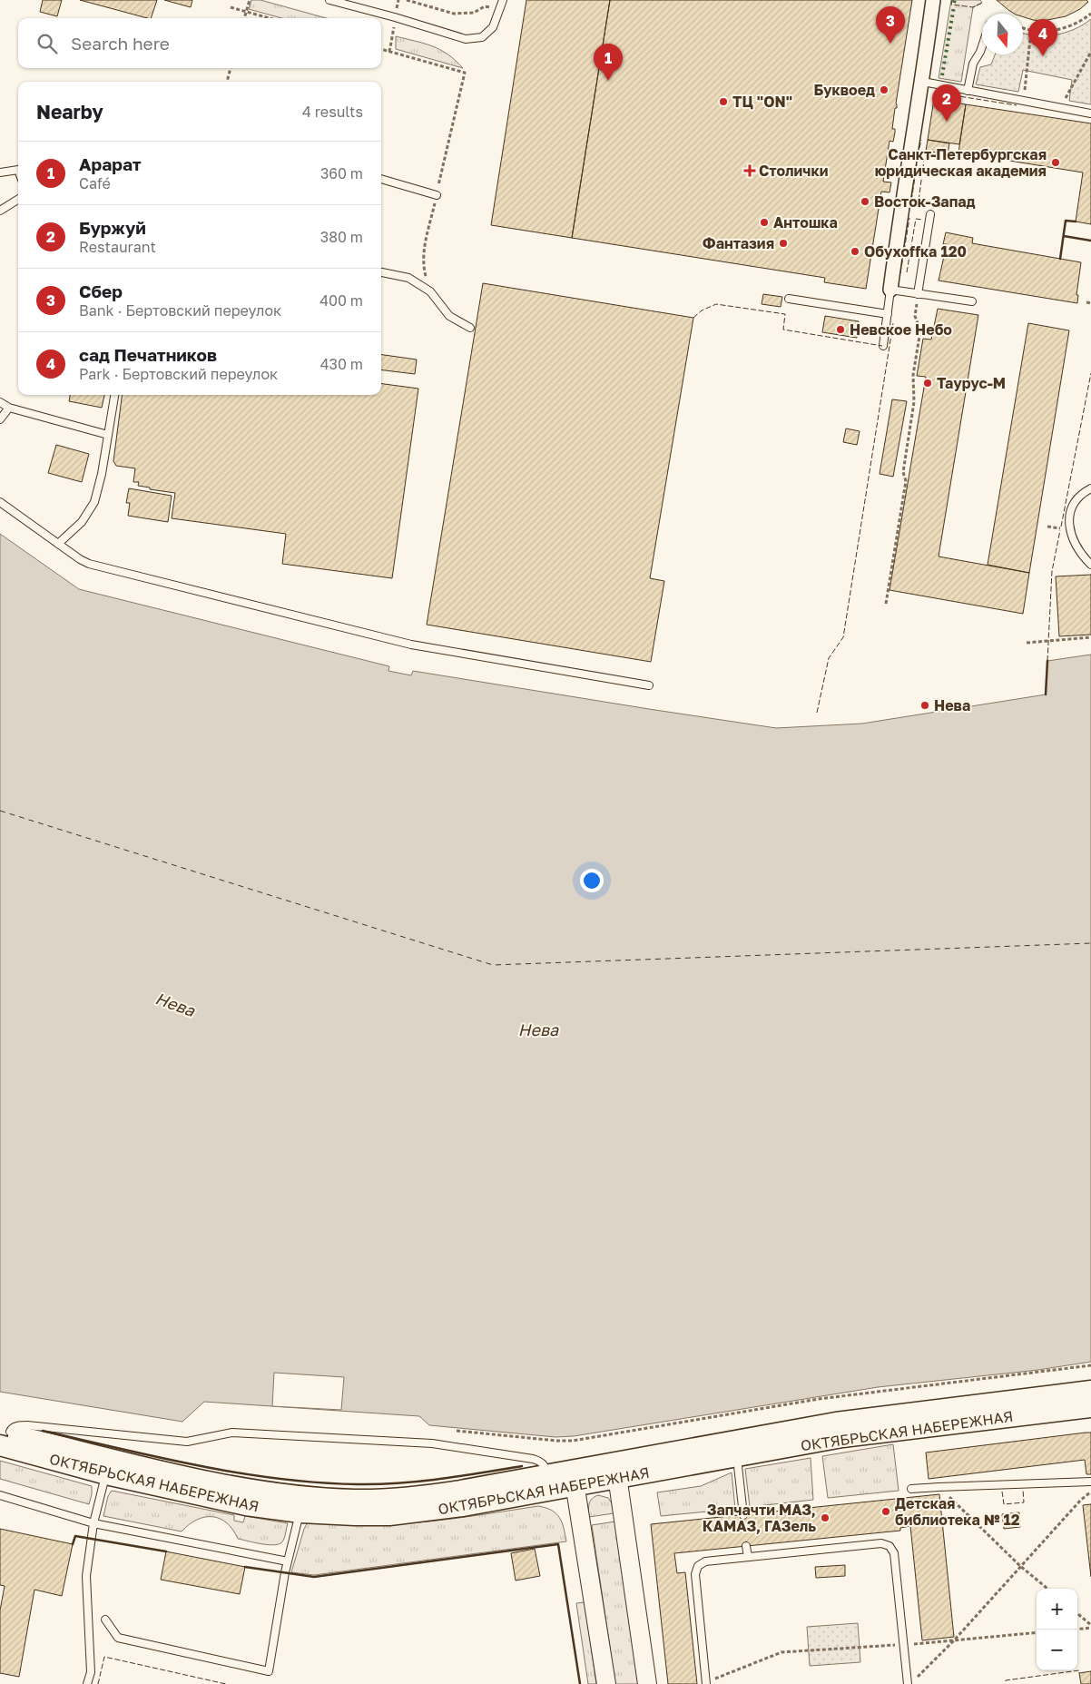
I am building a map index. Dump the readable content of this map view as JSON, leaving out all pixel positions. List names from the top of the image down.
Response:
{
  "streets": {
    "main road": ["ОКТЯБРЬСКАЯ НАБЕРЕЖНАЯ"]
  },
  "water": ["Нева"],
  "places": {
    "other": [
      "Буквоед",
      "ТЦ \"ON\"",
      "Санкт-Петербургская юридическая академия",
      "Восток-Запад",
      "Антошка",
      "Фантазия",
      "Обухоffка 120",
      "Невское Небо",
      "Таурус-М",
      "Нева",
      "Детская библиотека № 12",
      "Запчачти МАЗ, КАМАЗ, ГАЗель"
    ],
    "health": ["Столички"]
  },
  "north": "bottom",
  "page": {
    "pins": [
      "3",
      "4",
      "1",
      "2"
    ],
    "search": "Search here",
    "heading": ["Nearby", "4 results"],
    "list": [
      {
        "mark": "1",
        "name": "Арарат",
        "note": "Café",
        "value": "360 m"
      },
      {
        "mark": "2",
        "name": "Буржуй",
        "note": "Restaurant",
        "value": "380 m"
      },
      {
        "mark": "3",
        "name": "Сбер",
        "note": "Bank · Бертовский переулок",
        "value": "400 m"
      },
      {
        "mark": "4",
        "name": "сад Печатников",
        "note": "Park · Бертовский переулок",
        "value": "430 m"
      }
    ],
    "map_buttons": ["+", "−"]
  }
}
